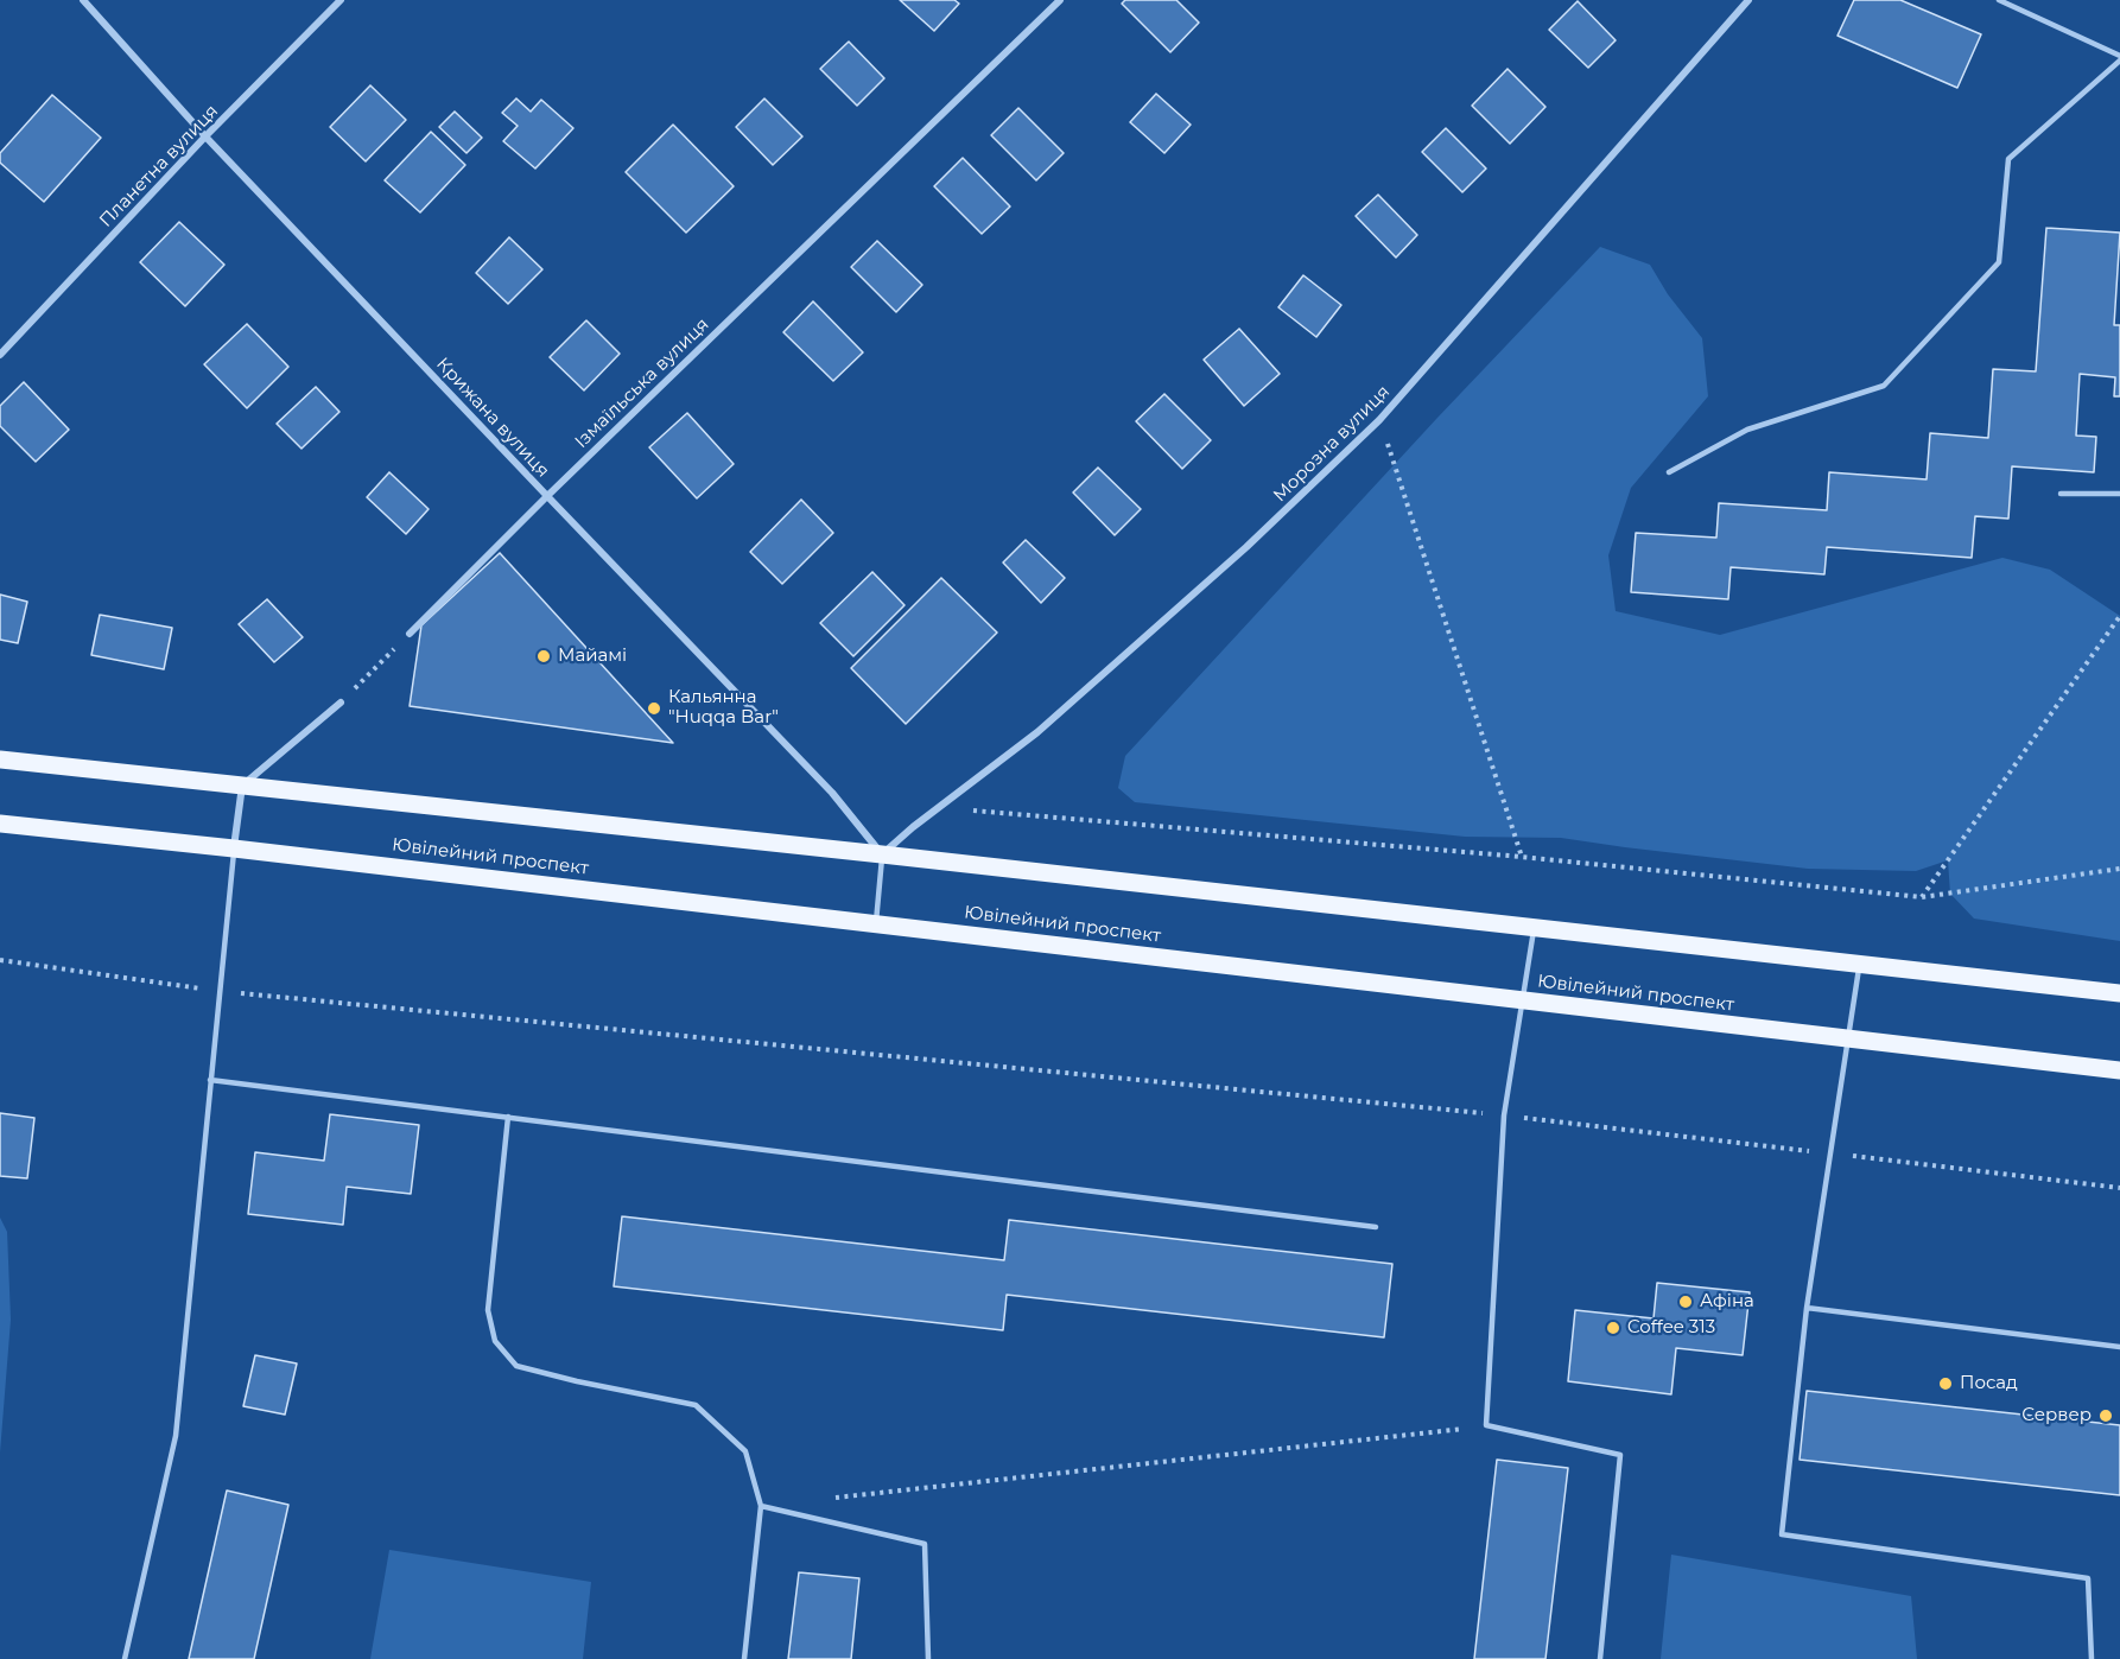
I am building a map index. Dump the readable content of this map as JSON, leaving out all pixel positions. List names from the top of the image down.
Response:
{
  "streets": {
    "main road": ["Ювілейний проспект"],
    "street": [
      "Планетна вулиця",
      "Ізмаїльська вулиця",
      "Крижана вулиця",
      "Морозна вулиця"
    ]
  },
  "crossings": [
    ["Планетна вулиця", "Крижана вулиця"],
    ["Ізмаїльська вулиця", "Крижана вулиця"],
    ["Крижана вулиця", "Морозна вулиця"]
  ],
  "places": [
    "Майамі",
    "Кальянна \"Huqqa Bar\"",
    "Афіна",
    "Coffee 313",
    "Посад",
    "Сервер"
  ]
}
